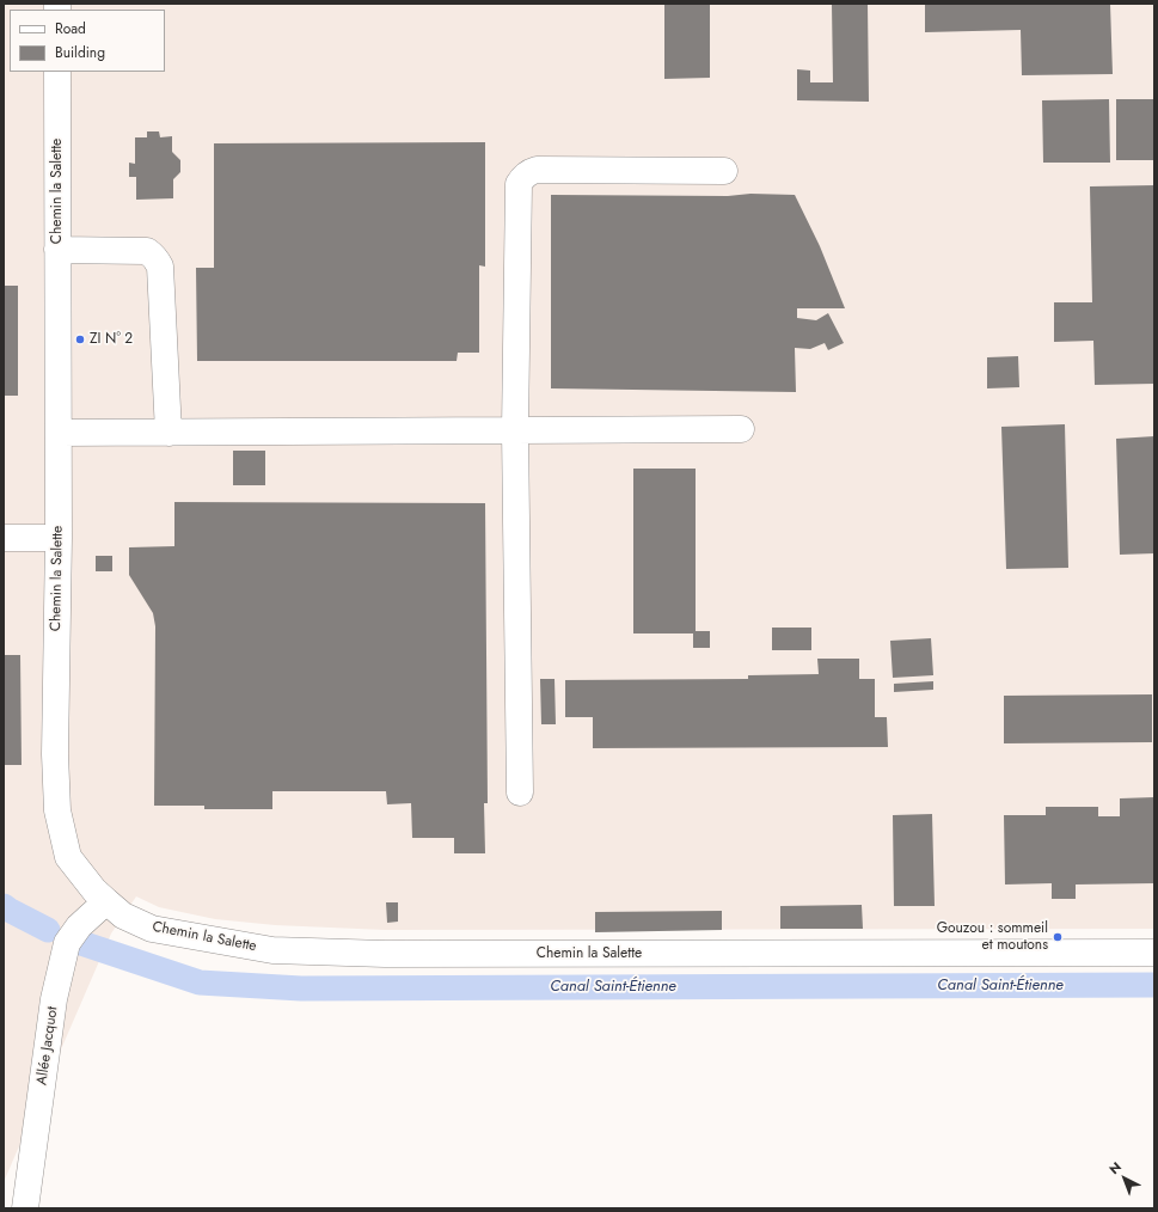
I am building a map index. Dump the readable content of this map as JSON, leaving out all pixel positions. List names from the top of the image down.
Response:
{
  "streets": {
    "street": ["Chemin la Salette", "Allée Jacquot"]
  },
  "crossings": [
    ["Chemin la Salette", "Allée Jacquot"]
  ],
  "water": ["Canal Saint-Étienne"],
  "places": ["ZI N° 2", "Gouzou : sommeil et moutons"],
  "legend": ["Road", "Building"],
  "north": "top left"
}
